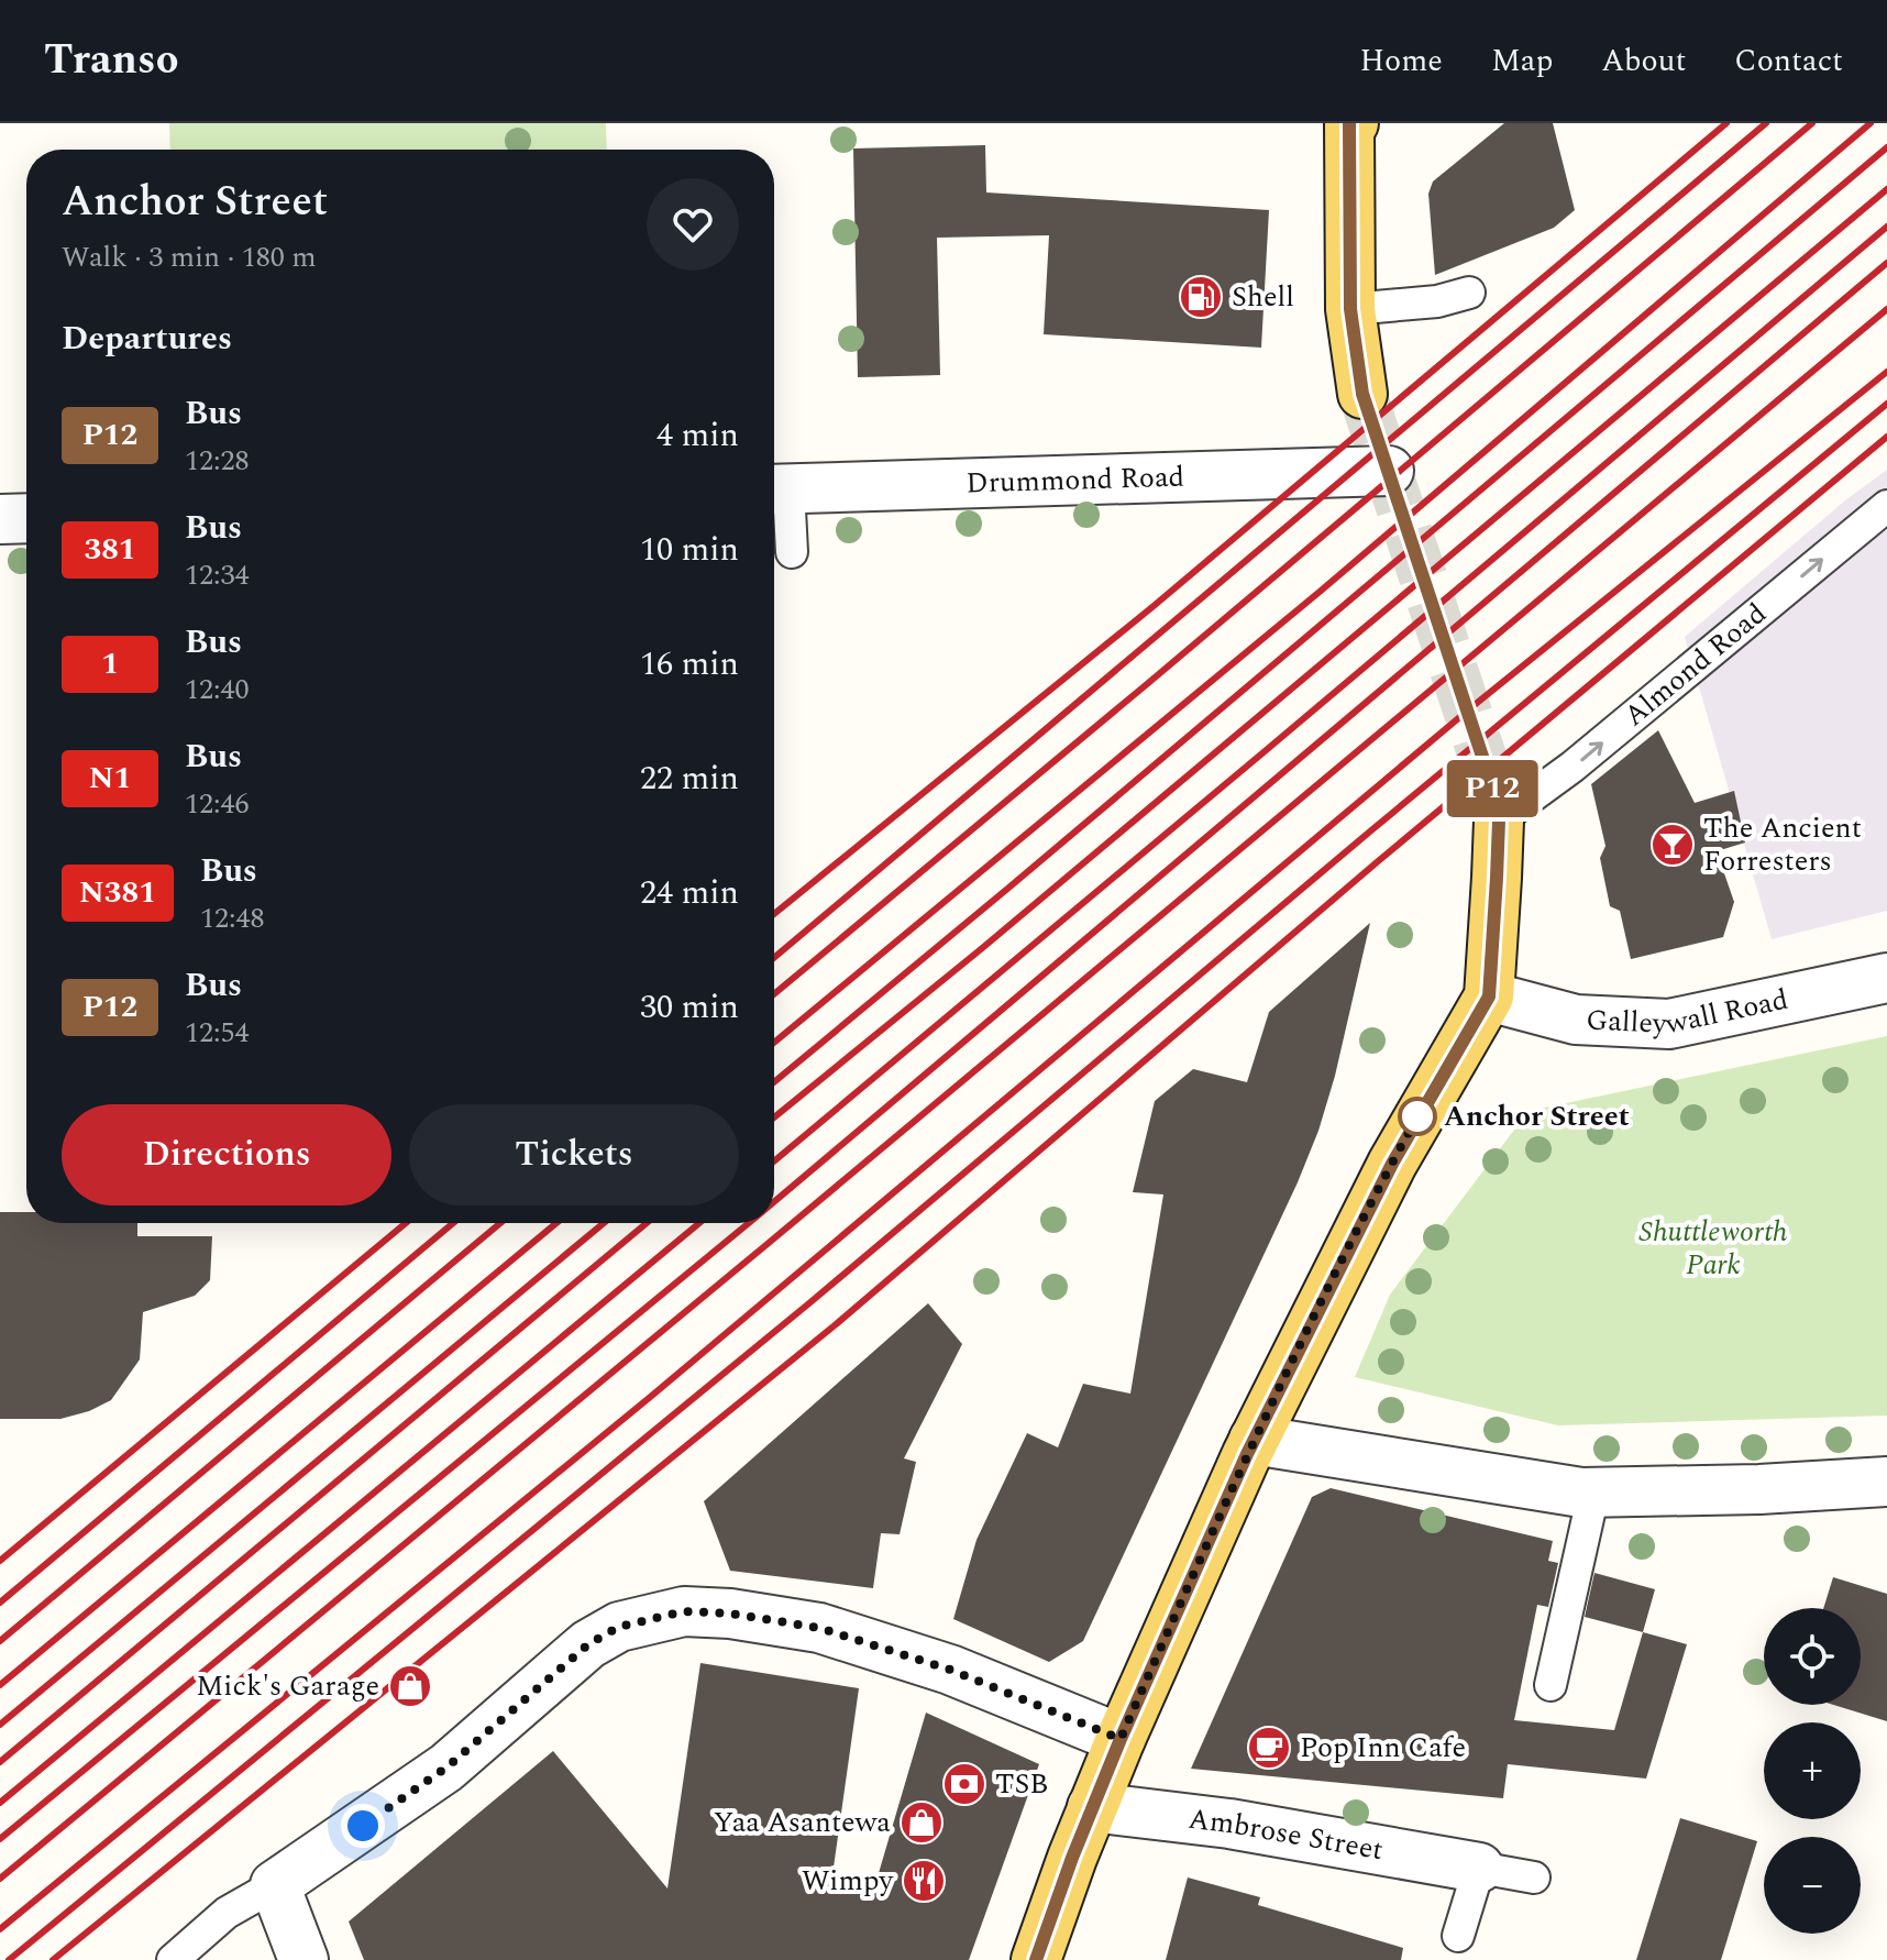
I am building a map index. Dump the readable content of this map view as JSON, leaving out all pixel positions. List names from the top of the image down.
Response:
{
  "streets": {
    "street": ["Drummond Road", "Galleywall Road", "Ambrose Street"],
    "lane": ["Almond Road"]
  },
  "one_way": ["Almond Road"],
  "parks": ["Shuttleworth Park"],
  "places": {
    "fuel station": ["Shell"],
    "bar": ["The Ancient Forresters"],
    "other": ["Anchor Street"],
    "shop": ["Mick's Garage", "Yaa Asantewa"],
    "cafe": ["Pop Inn Cafe"],
    "bank": ["TSB"],
    "restaurant": ["Wimpy"]
  },
  "lines": ["bus line P12"],
  "page": {
    "header": "Transo",
    "nav": [
      "Home",
      "Map",
      "About",
      "Contact"
    ],
    "on_map": "P12",
    "heading": [
      ["Anchor Street", "Walk · 3 min · 180 m"],
      "Departures"
    ],
    "list": [
      {
        "mark": "P12",
        "name": "Bus",
        "note": "12:28",
        "value": "4 min"
      },
      {
        "mark": "381",
        "name": "Bus",
        "note": "12:34",
        "value": "10 min"
      },
      {
        "mark": "1",
        "name": "Bus",
        "note": "12:40",
        "value": "16 min"
      },
      {
        "mark": "N1",
        "name": "Bus",
        "note": "12:46",
        "value": "22 min"
      },
      {
        "mark": "N381",
        "name": "Bus",
        "note": "12:48",
        "value": "24 min"
      },
      {
        "mark": "P12",
        "name": "Bus",
        "note": "12:54",
        "value": "30 min"
      }
    ],
    "buttons": ["Directions", "Tickets"],
    "map_buttons": ["+", "−"]
  }
}
